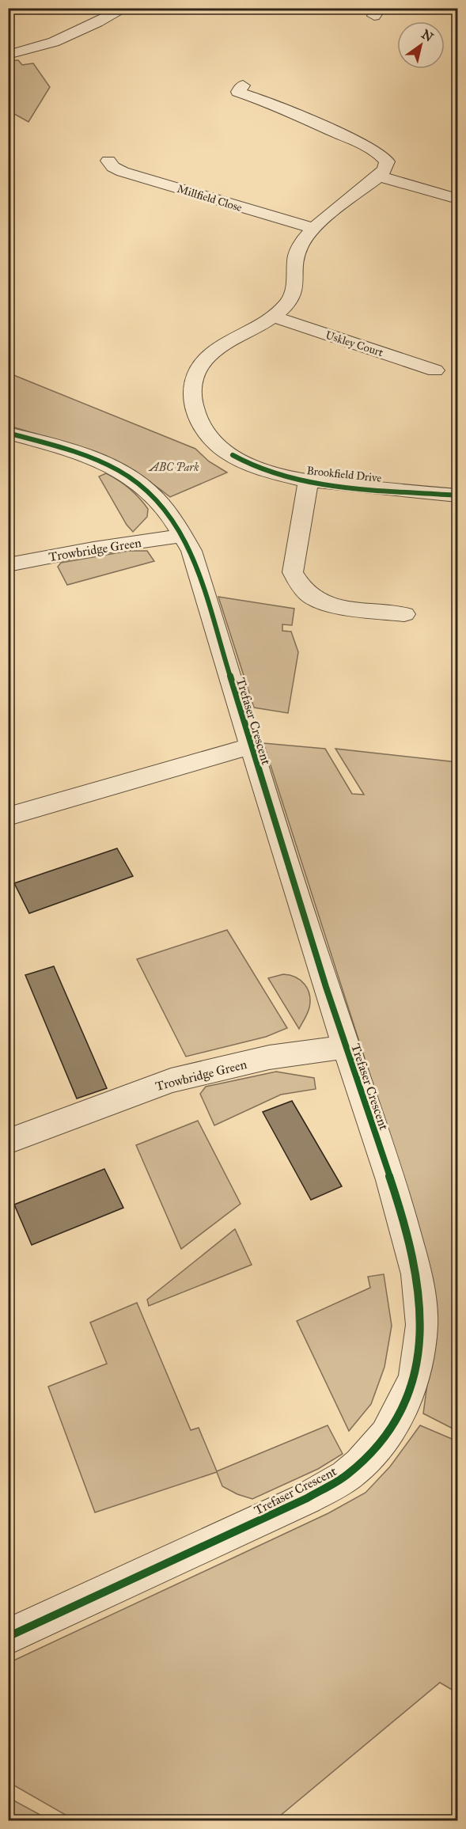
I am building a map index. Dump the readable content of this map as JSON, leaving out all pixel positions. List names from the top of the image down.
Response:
{
  "streets": {
    "street": [
      "Millfield Close",
      "Uskley Court",
      "Brookfield Drive",
      "Trowbridge Green",
      "Trefaser Crescent"
    ]
  },
  "crossings": [
    ["Millfield Close", "Brookfield Drive"],
    ["Uskley Court", "Brookfield Drive"],
    ["Trowbridge Green", "Trefaser Crescent"]
  ],
  "parks": ["ABC Park"],
  "north": "top right"
}
